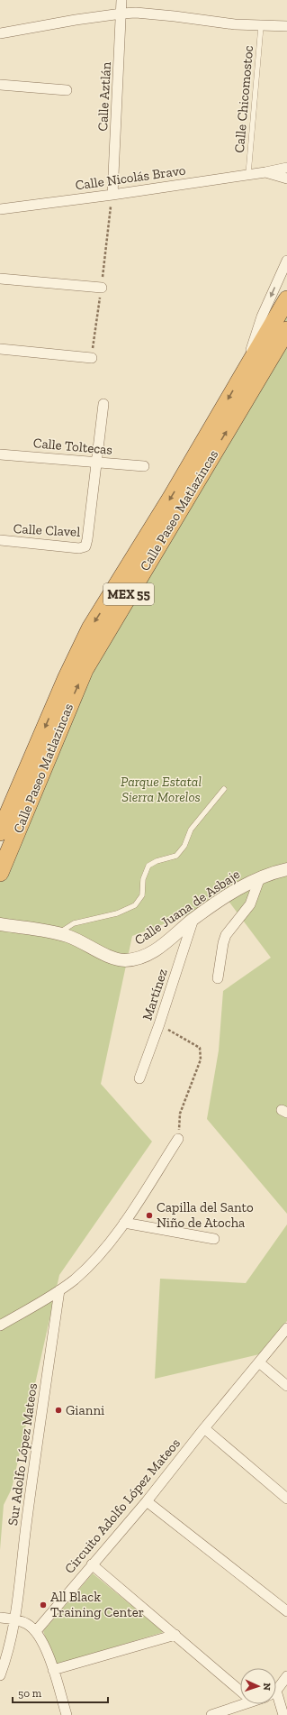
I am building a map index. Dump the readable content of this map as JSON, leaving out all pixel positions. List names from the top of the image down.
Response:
{
  "streets": {
    "highway": ["Calle Paseo Matlazincas", "MEX 55"],
    "street": [
      "Calle Aztlán",
      "Calle Nicolás Bravo",
      "Calle Toltecas",
      "Calle Clavel",
      "Calle Juana de Asbaje",
      "Martínez",
      "Sur Adolfo López Mateos",
      "Circuito Adolfo López Mateos"
    ],
    "lane": ["Calle Chicomostoc"]
  },
  "crossings": [
    ["Calle Aztlán", "Calle Nicolás Bravo"],
    ["Calle Chicomostoc", "Calle Nicolás Bravo"],
    ["Calle Toltecas", "Calle Clavel"],
    ["Calle Juana de Asbaje", "Martínez"]
  ],
  "parks": ["Parque Estatal Sierra Morelos"],
  "places": ["Capilla del Santo Niño de Atocha", "Gianni", "All Black Training Center"],
  "scale_bar": "50 m",
  "north": "right"
}
